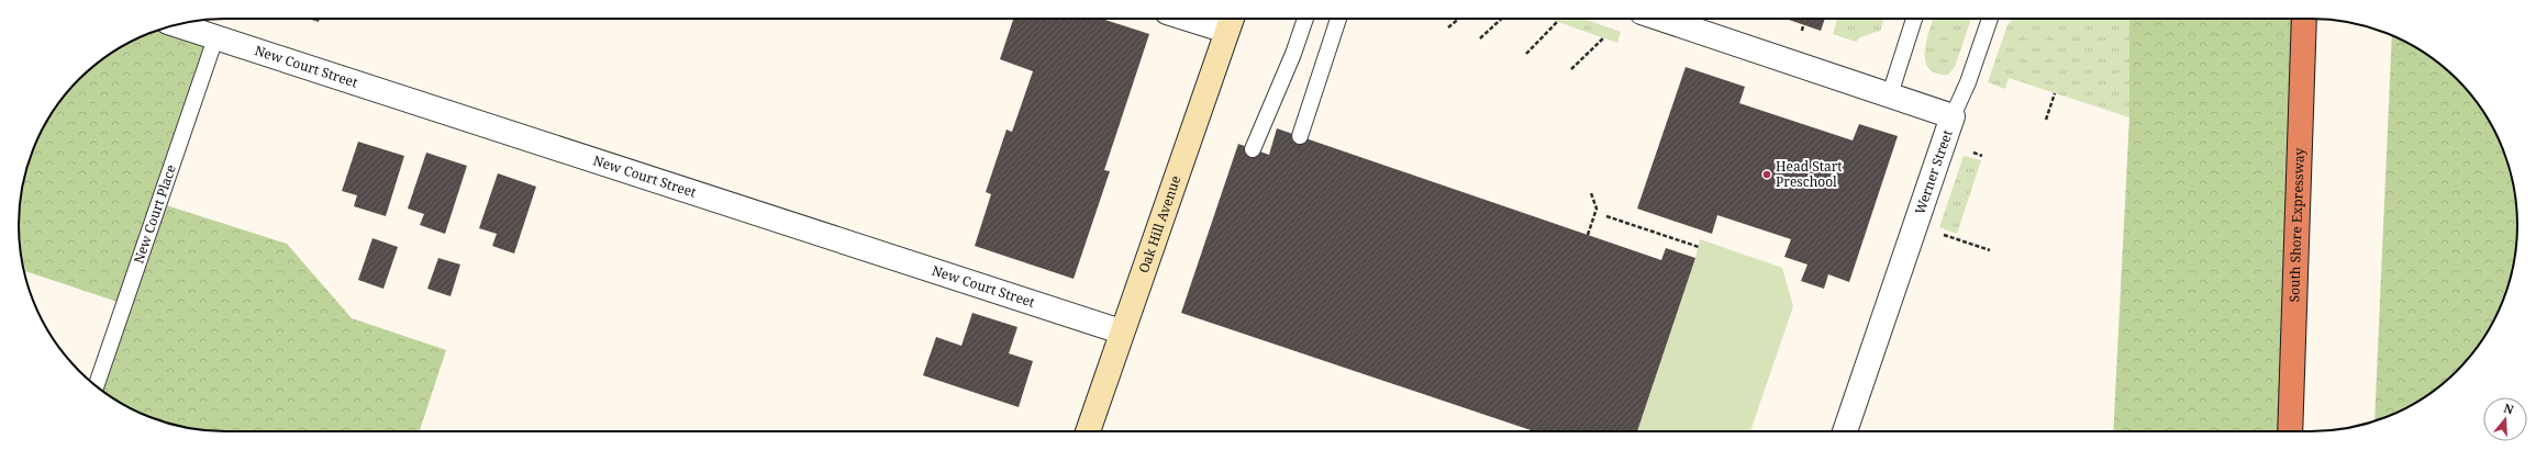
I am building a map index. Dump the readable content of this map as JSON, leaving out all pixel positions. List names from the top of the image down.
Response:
{
  "streets": {
    "highway": ["South Shore Expressway"],
    "street": ["New Court Street", "Werner Street", "Oak Hill Avenue"],
    "lane": ["New Court Place"]
  },
  "crossings": [
    ["New Court Street", "New Court Place"],
    ["New Court Street", "Oak Hill Avenue"]
  ],
  "places": ["Head Start Preschool"],
  "north": "top"
}
